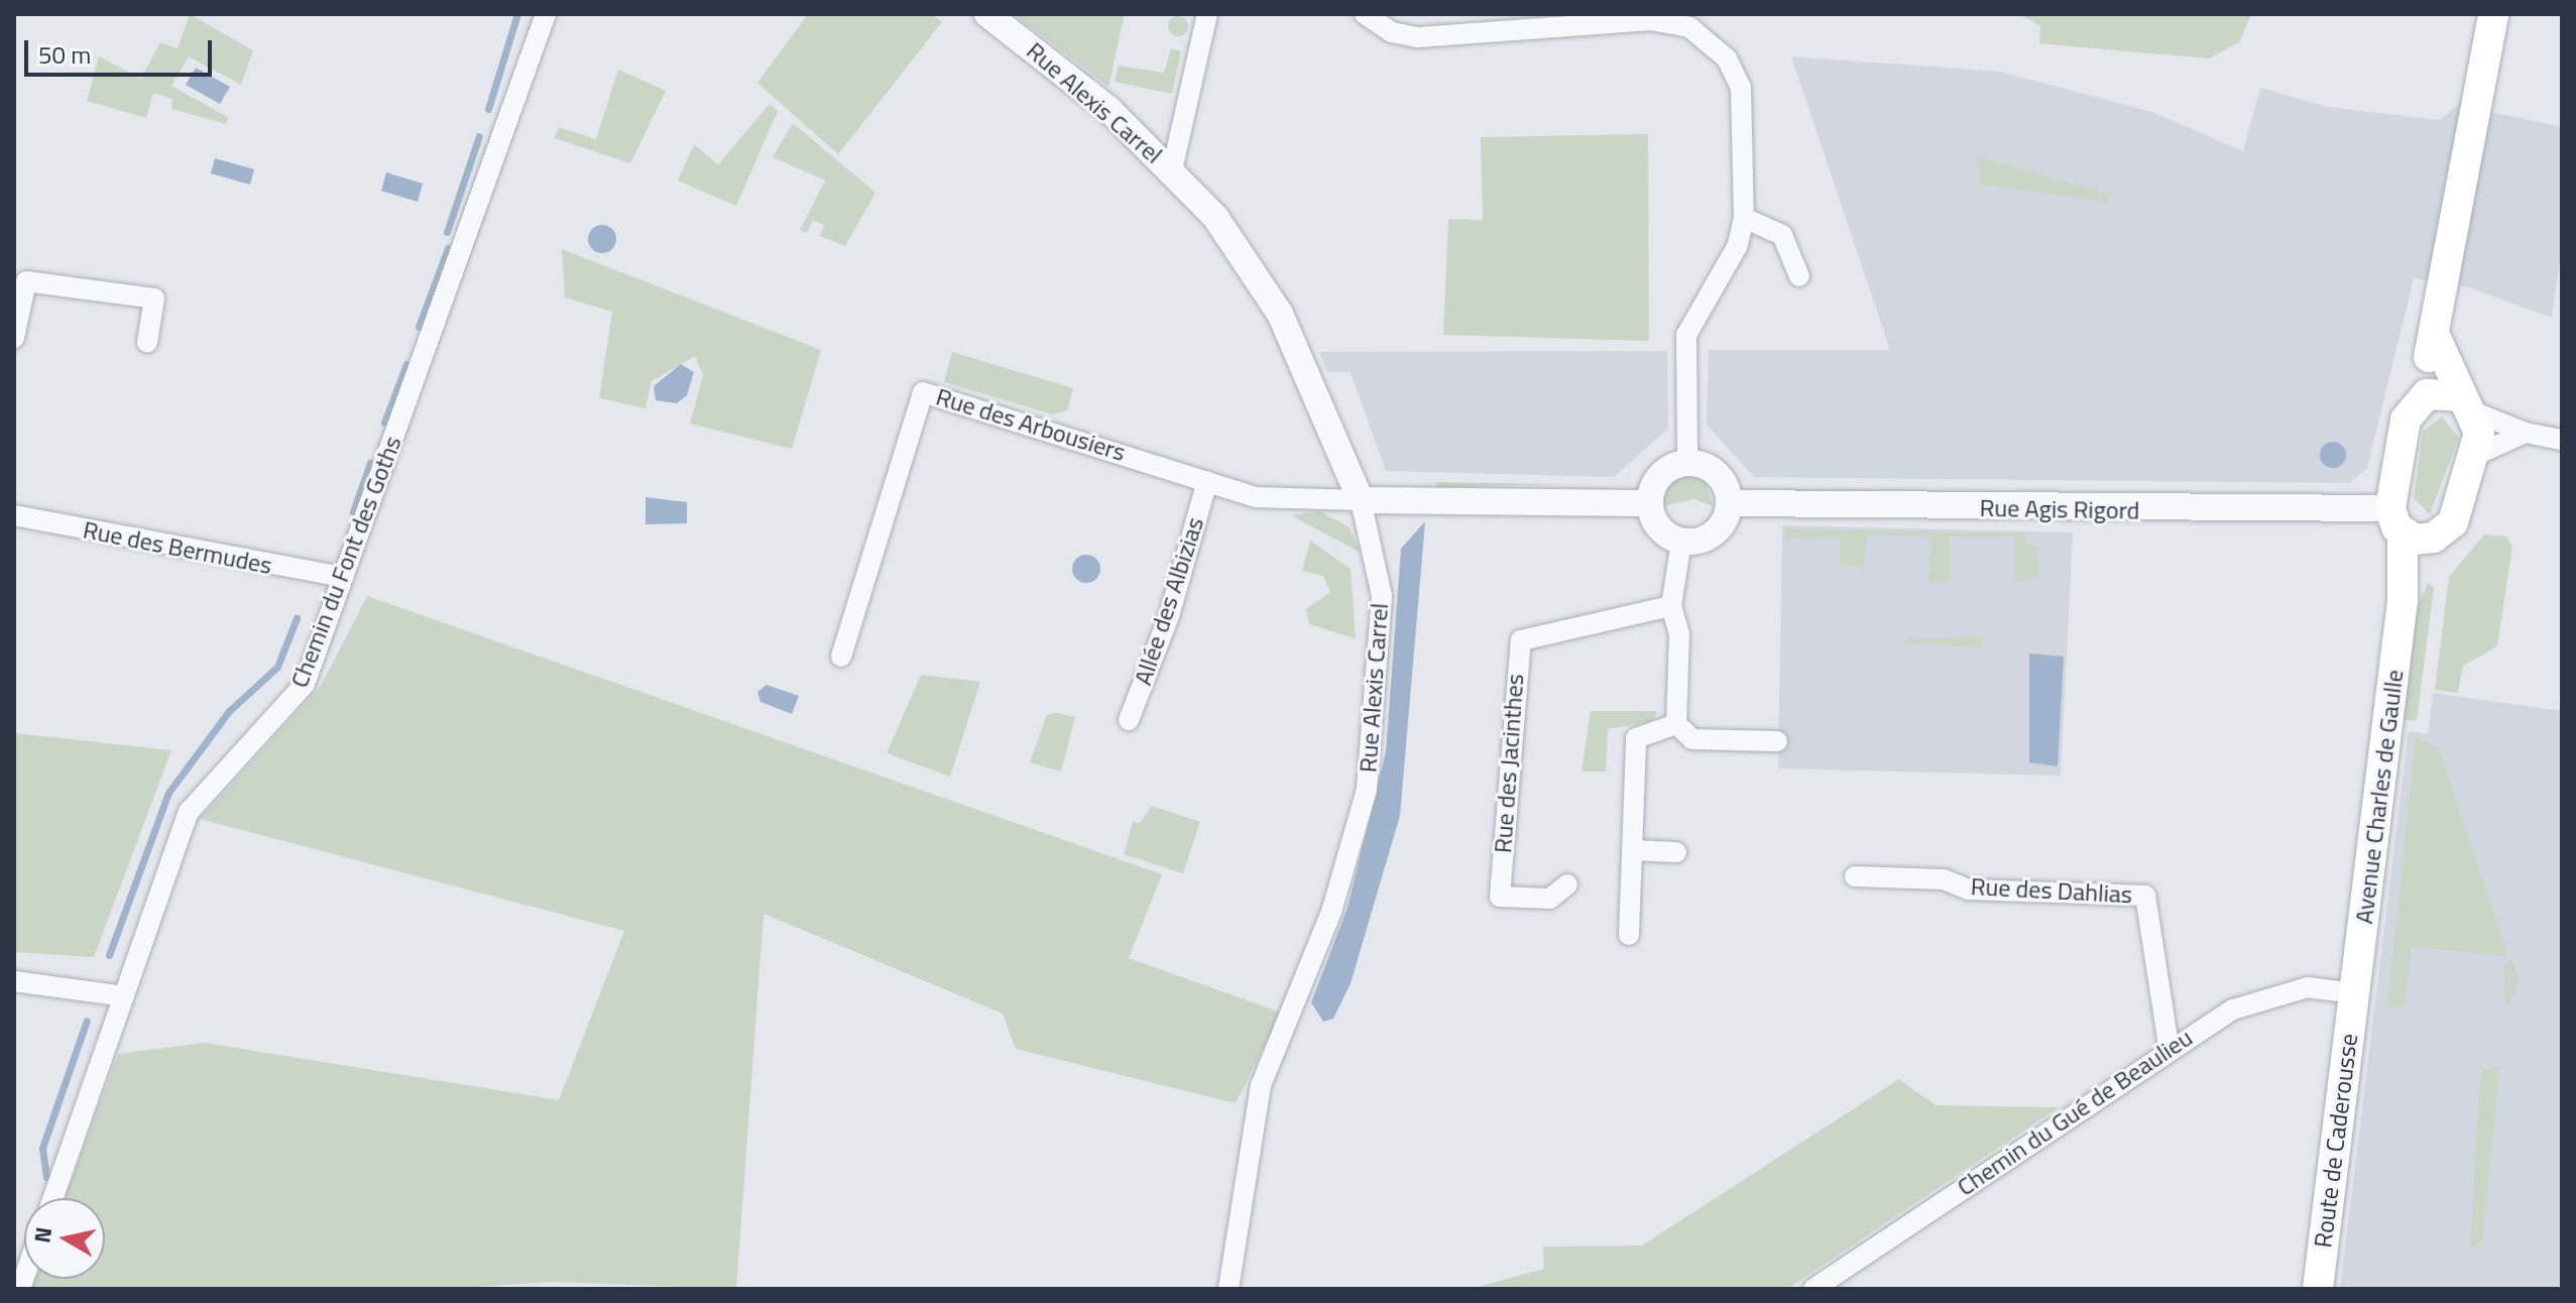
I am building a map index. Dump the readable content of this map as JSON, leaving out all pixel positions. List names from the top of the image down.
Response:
{
  "streets": {
    "main road": ["Avenue Charles de Gaulle", "Route de Caderousse"],
    "street": [
      "Rue Alexis Carrel",
      "Rue des Arbousiers",
      "Rue Agis Rigord",
      "Rue des Bermudes",
      "Chemin du Font des Goths",
      "Allée des Albizias",
      "Rue des Jacinthes",
      "Rue des Dahlias",
      "Chemin du Gué de Beaulieu"
    ]
  },
  "crossings": [
    ["Rue Alexis Carrel", "Rue des Arbousiers"],
    ["Rue des Arbousiers", "Allée des Albizias"],
    ["Rue Agis Rigord", "Avenue Charles de Gaulle"],
    ["Rue des Bermudes", "Chemin du Font des Goths"],
    ["Avenue Charles de Gaulle", "Chemin du Gué de Beaulieu"],
    ["Avenue Charles de Gaulle", "Route de Caderousse"],
    ["Rue des Dahlias", "Chemin du Gué de Beaulieu"],
    ["Chemin du Gué de Beaulieu", "Route de Caderousse"]
  ],
  "scale_bar": "50 m",
  "north": "left"
}
